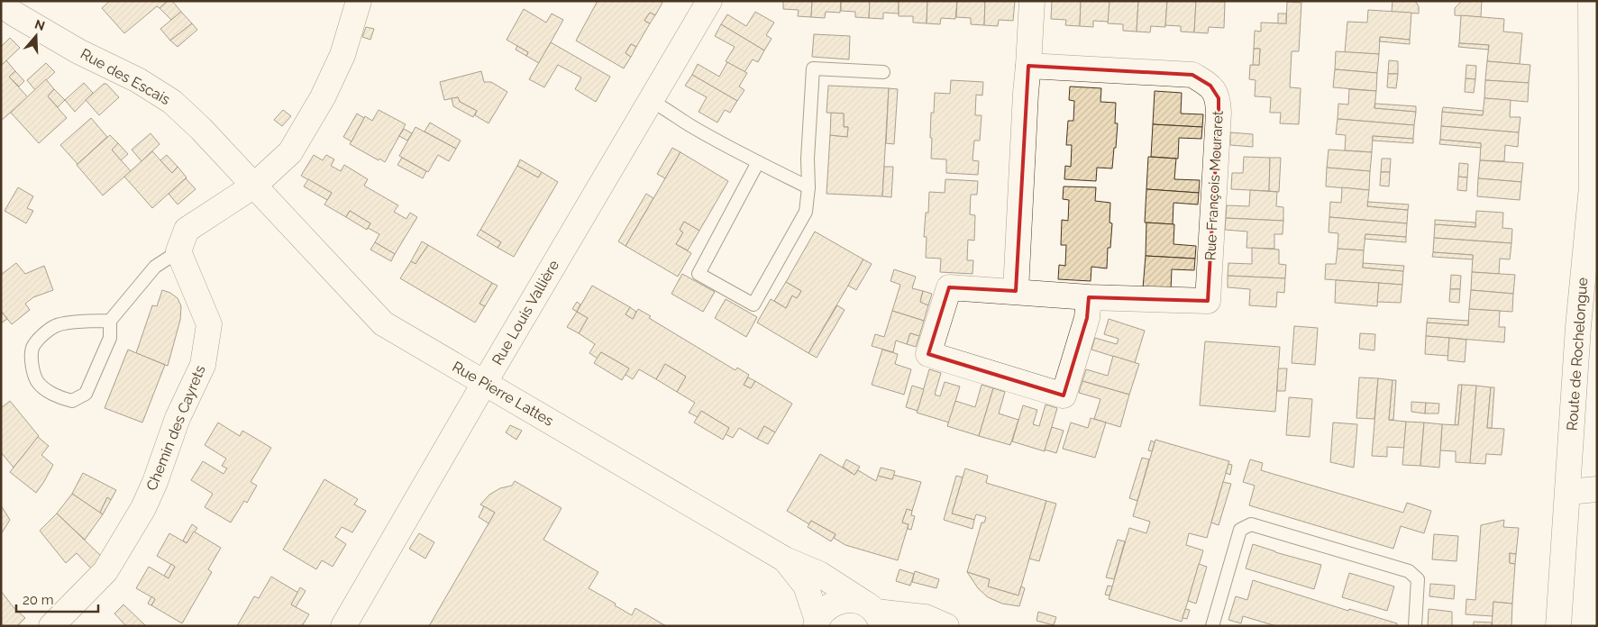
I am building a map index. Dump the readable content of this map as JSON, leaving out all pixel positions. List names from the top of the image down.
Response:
{
  "streets": {
    "street": [
      "Rue des Escais",
      "Rue François Mouraret",
      "Rue Louis Vallière",
      "Route de Rochelongue",
      "Rue Pierre Lattes",
      "Chemin des Cayrets"
    ]
  },
  "crossings": [
    ["Rue des Escais", "Rue Pierre Lattes"],
    ["Rue Louis Vallière", "Rue Pierre Lattes"]
  ],
  "scale_bar": "20 m",
  "north": "top"
}
